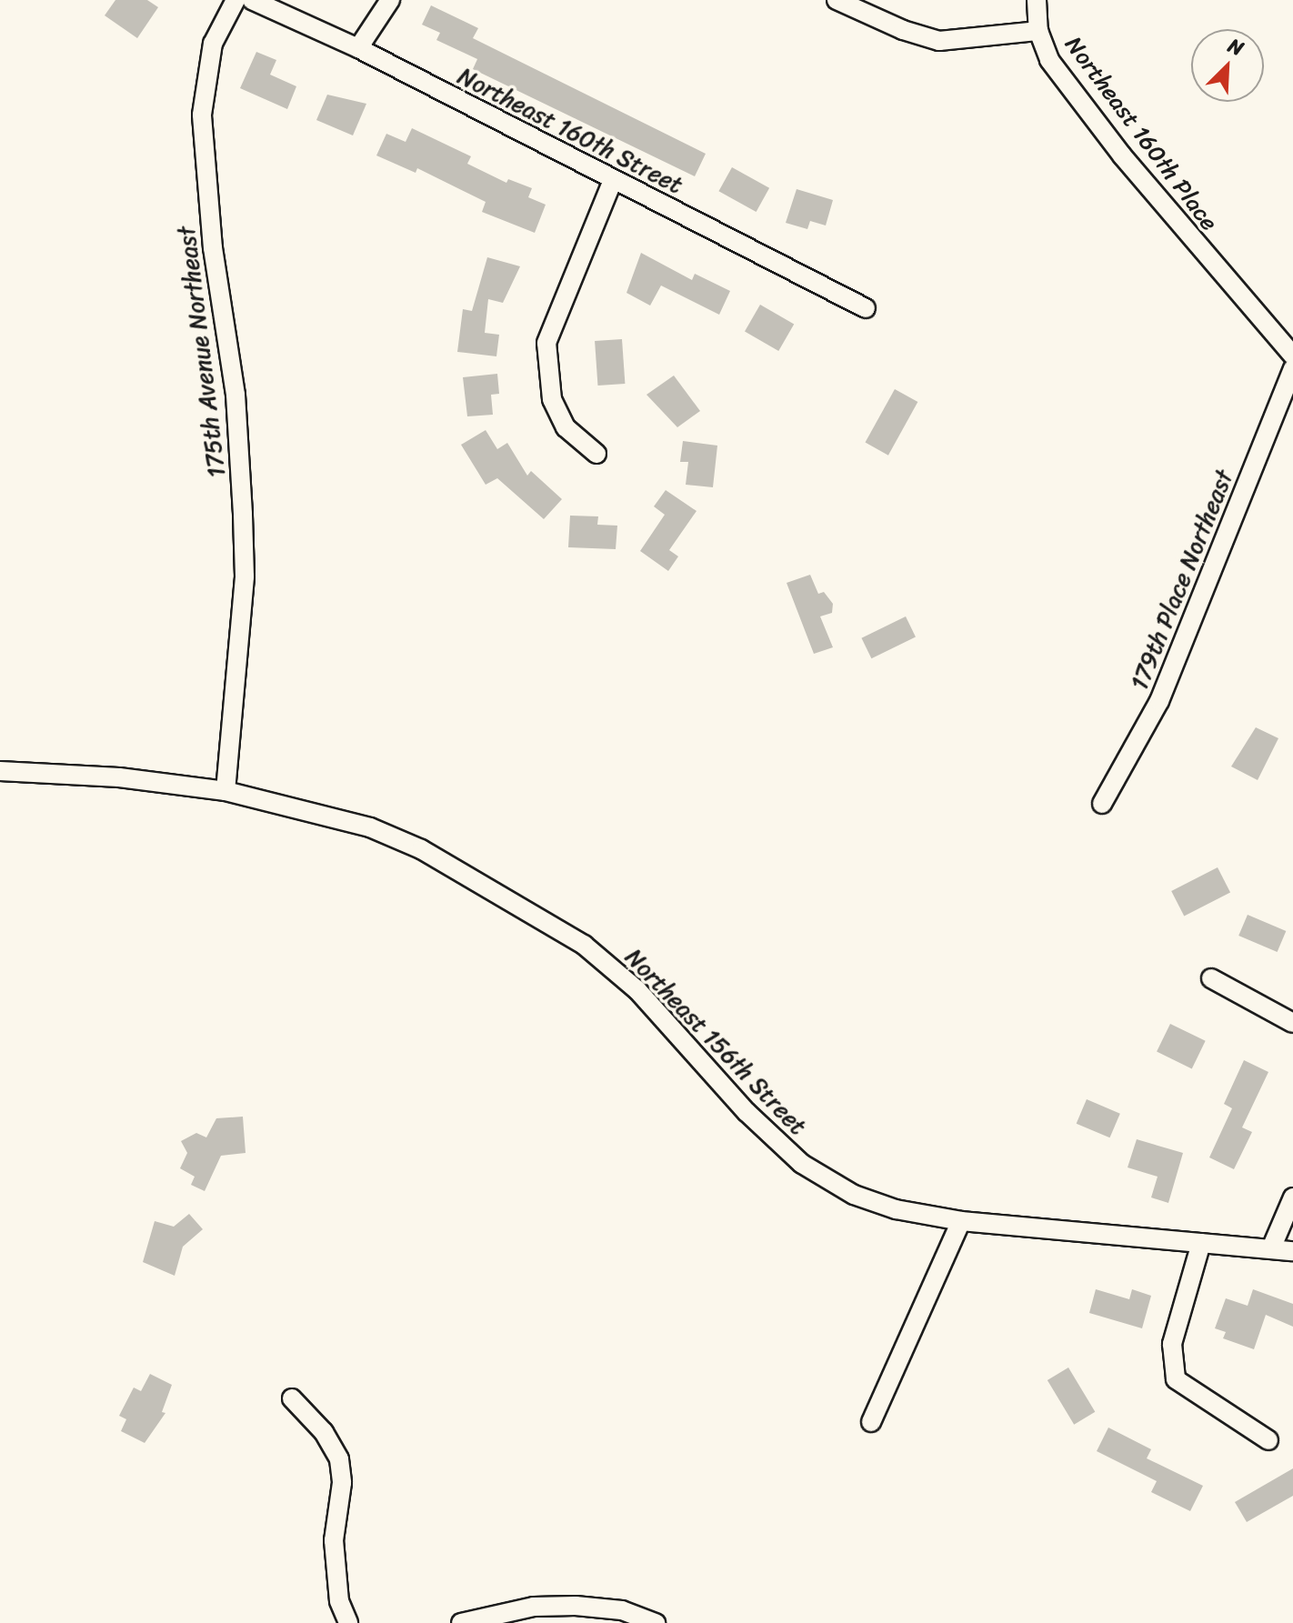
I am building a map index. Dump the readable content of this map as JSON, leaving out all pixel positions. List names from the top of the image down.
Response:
{
  "streets": {
    "street": [
      "Northeast 160th Street",
      "Northeast 160th Place",
      "175th Avenue Northeast",
      "179th Place Northeast",
      "Northeast 156th Street"
    ]
  },
  "crossings": [
    ["175th Avenue Northeast", "Northeast 156th Street"]
  ],
  "north": "top right"
}
